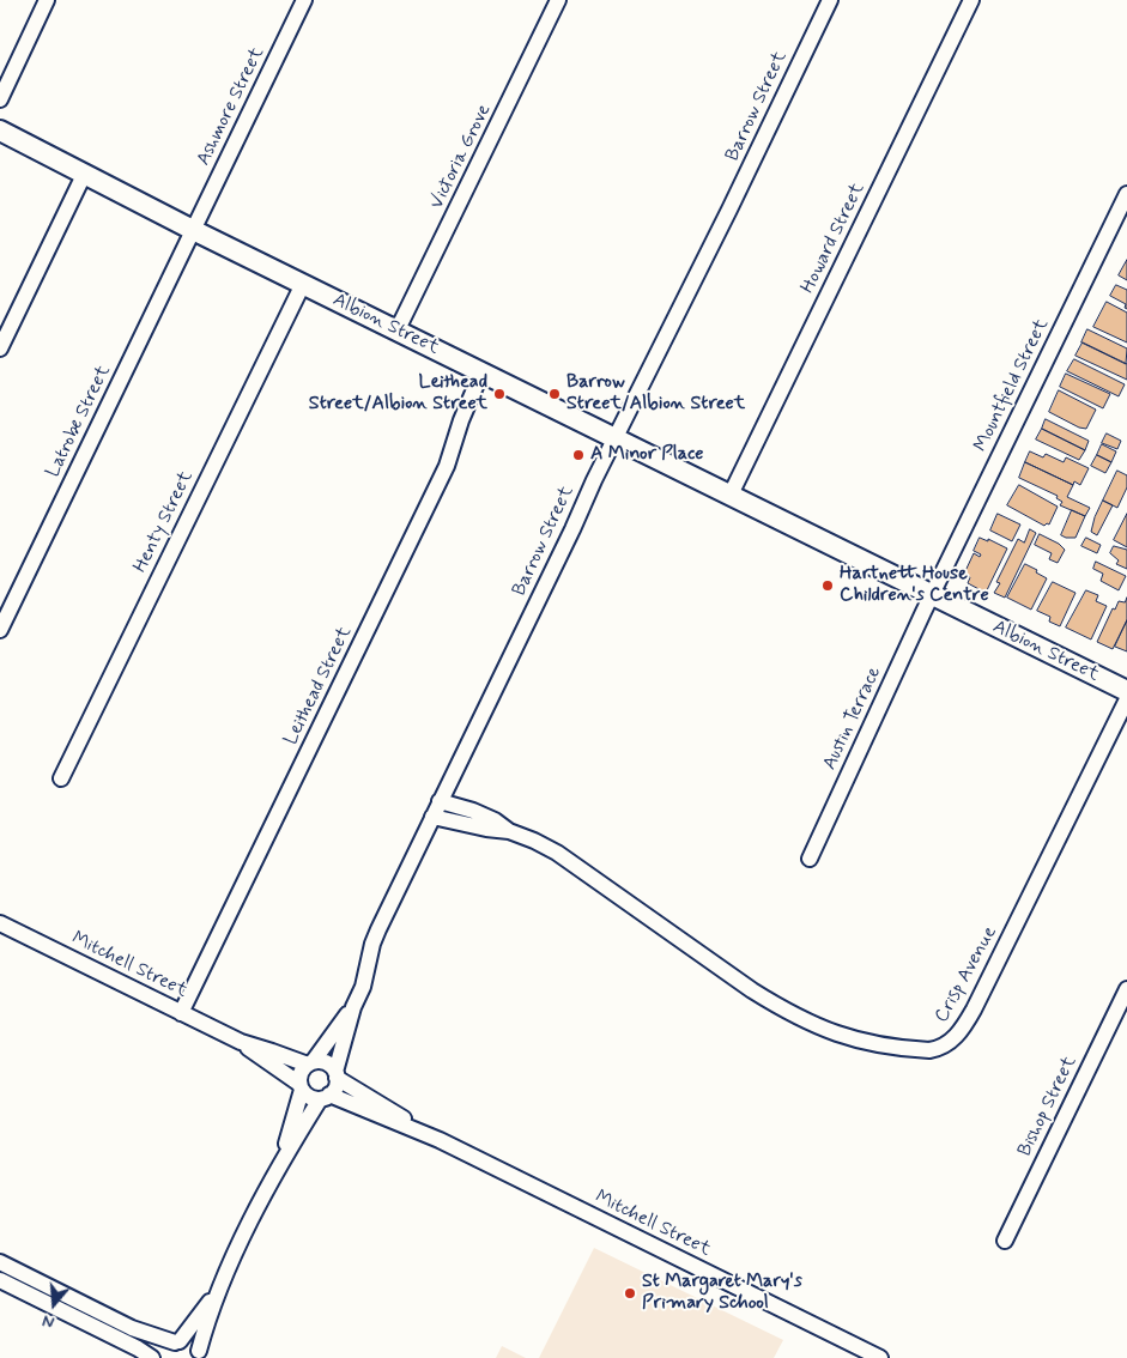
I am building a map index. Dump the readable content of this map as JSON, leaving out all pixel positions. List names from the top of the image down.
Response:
{
  "streets": {
    "street": [
      "Ashmore Street",
      "Barrow Street",
      "Victoria Grove",
      "Howard Street",
      "Albion Street",
      "Mountfield Street",
      "Latrobe Street",
      "Henty Street",
      "Leithead Street",
      "Austin Terrace",
      "Mitchell Street",
      "Crisp Avenue",
      "Bishop Street"
    ]
  },
  "crossings": [
    ["Ashmore Street", "Albion Street"],
    ["Ashmore Street", "Latrobe Street"],
    ["Barrow Street", "Albion Street"],
    ["Barrow Street", "Mitchell Street"],
    ["Barrow Street", "Crisp Avenue"],
    ["Victoria Grove", "Albion Street"],
    ["Howard Street", "Albion Street"],
    ["Albion Street", "Mountfield Street"],
    ["Albion Street", "Latrobe Street"],
    ["Albion Street", "Henty Street"],
    ["Albion Street", "Leithead Street"],
    ["Albion Street", "Austin Terrace"],
    ["Mountfield Street", "Austin Terrace"],
    ["Leithead Street", "Mitchell Street"]
  ],
  "places": [
    "Leithead Street/Albion Street",
    "Barrow Street/Albion Street",
    "A Minor Place",
    "Hartnett House Children's Centre",
    "St Margaret Mary's Primary School"
  ],
  "north": "bottom"
}
